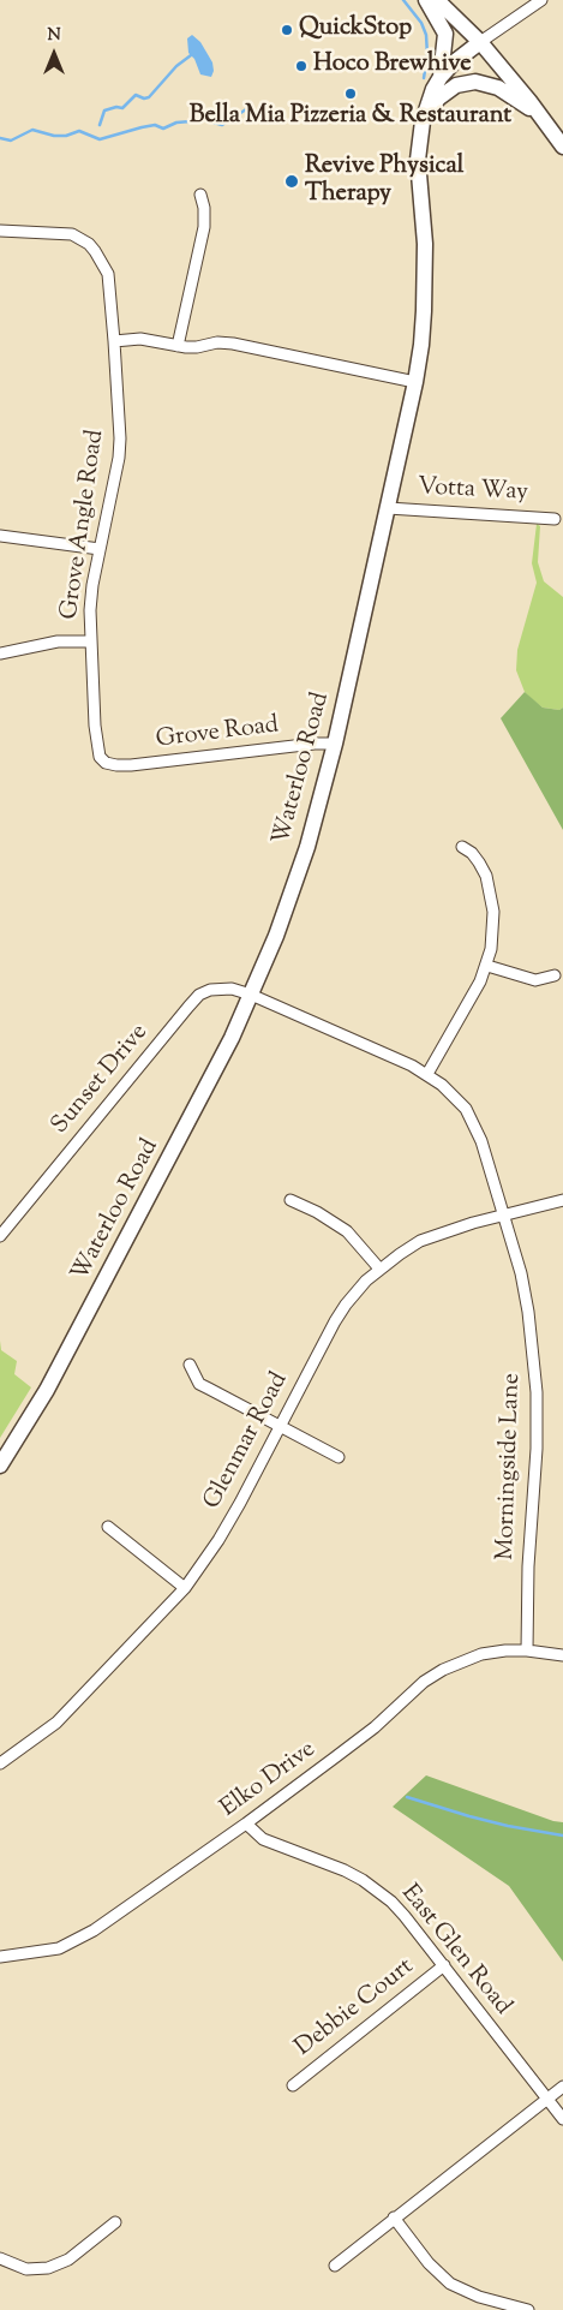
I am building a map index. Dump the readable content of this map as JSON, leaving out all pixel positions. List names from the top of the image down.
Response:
{
  "streets": {
    "main road": ["Waterloo Road"],
    "street": [
      "Votta Way",
      "Grove Angle Road",
      "Grove Road",
      "Sunset Drive",
      "Glenmar Road",
      "Morningside Lane",
      "Elko Drive",
      "East Glen Road",
      "Debbie Court"
    ]
  },
  "crossings": [
    ["Votta Way", "Waterloo Road"],
    ["Grove Angle Road", "Grove Road"],
    ["Grove Road", "Waterloo Road"],
    ["Waterloo Road", "Sunset Drive"],
    ["Waterloo Road", "Morningside Lane"],
    ["Sunset Drive", "Morningside Lane"],
    ["Glenmar Road", "Morningside Lane"],
    ["Morningside Lane", "Elko Drive"],
    ["Elko Drive", "East Glen Road"],
    ["East Glen Road", "Debbie Court"]
  ],
  "places": [
    "QuickStop",
    "Hoco Brewhive",
    "Bella Mia Pizzeria & Restaurant",
    "Revive Physical Therapy"
  ],
  "north": "top"
}
